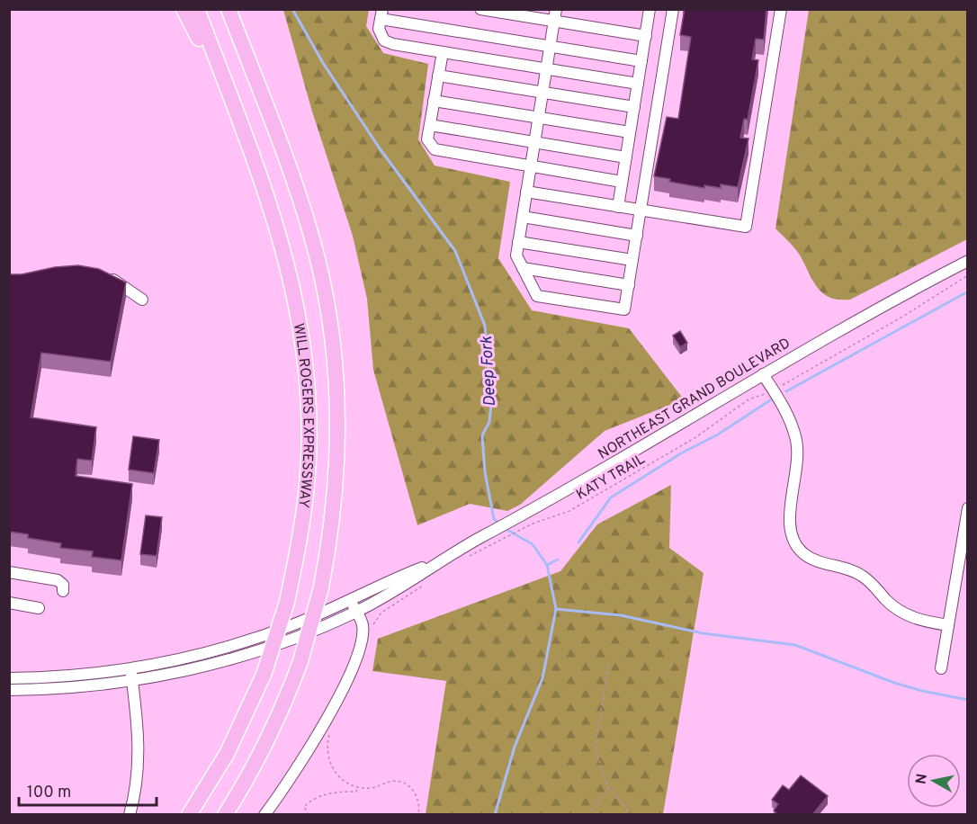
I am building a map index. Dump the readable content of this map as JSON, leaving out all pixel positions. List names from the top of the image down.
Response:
{
  "streets": {
    "highway": ["WILL ROGERS EXPRESSWAY"],
    "street": ["NORTHEAST GRAND BOULEVARD"],
    "path": ["KATY TRAIL"]
  },
  "water": ["Deep Fork"],
  "scale_bar": "100 m",
  "north": "left"
}
